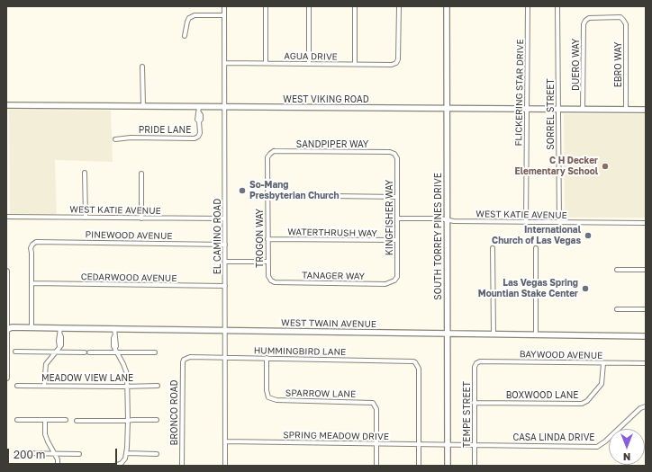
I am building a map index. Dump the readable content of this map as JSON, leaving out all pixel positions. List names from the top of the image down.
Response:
{
  "streets": {
    "street": [
      "AGUA DRIVE",
      "DUERO WAY",
      "EBRO WAY",
      "FLICKERING STAR DRIVE",
      "WEST VIKING ROAD",
      "SORREL STREET",
      "PRIDE LANE",
      "SANDPIPER WAY",
      "WEST KATIE AVENUE",
      "KINGFISHER WAY",
      "WATERTHRUSH WAY",
      "PINEWOOD AVENUE",
      "EL CAMINO ROAD",
      "SOUTH TORREY PINES DRIVE",
      "TROGON WAY",
      "TANAGER WAY",
      "CEDARWOOD AVENUE",
      "WEST TWAIN AVENUE",
      "HUMMINGBIRD LANE",
      "BAYWOOD AVENUE",
      "MEADOW VIEW LANE",
      "SPARROW LANE",
      "BOXWOOD LANE",
      "BRONCO ROAD",
      "TEMPE STREET",
      "SPRING MEADOW DRIVE",
      "CASA LINDA DRIVE"
    ]
  },
  "crossings": [
    ["AGUA DRIVE", "EL CAMINO ROAD"],
    ["DUERO WAY", "EBRO WAY"],
    ["DUERO WAY", "WEST VIKING ROAD"],
    ["EBRO WAY", "WEST VIKING ROAD"],
    ["FLICKERING STAR DRIVE", "WEST VIKING ROAD"],
    ["FLICKERING STAR DRIVE", "WEST KATIE AVENUE"],
    ["WEST VIKING ROAD", "SORREL STREET"],
    ["WEST VIKING ROAD", "PRIDE LANE"],
    ["WEST VIKING ROAD", "EL CAMINO ROAD"],
    ["WEST VIKING ROAD", "SOUTH TORREY PINES DRIVE"],
    ["SORREL STREET", "WEST KATIE AVENUE"],
    ["SANDPIPER WAY", "KINGFISHER WAY"],
    ["SANDPIPER WAY", "TROGON WAY"],
    ["WEST KATIE AVENUE", "KINGFISHER WAY"],
    ["WEST KATIE AVENUE", "EL CAMINO ROAD"],
    ["WEST KATIE AVENUE", "SOUTH TORREY PINES DRIVE"],
    ["KINGFISHER WAY", "WATERTHRUSH WAY"],
    ["KINGFISHER WAY", "TANAGER WAY"],
    ["WATERTHRUSH WAY", "TROGON WAY"],
    ["PINEWOOD AVENUE", "EL CAMINO ROAD"],
    ["PINEWOOD AVENUE", "CEDARWOOD AVENUE"],
    ["EL CAMINO ROAD", "CEDARWOOD AVENUE"],
    ["EL CAMINO ROAD", "WEST TWAIN AVENUE"],
    ["EL CAMINO ROAD", "HUMMINGBIRD LANE"],
    ["EL CAMINO ROAD", "SPRING MEADOW DRIVE"],
    ["SOUTH TORREY PINES DRIVE", "WEST TWAIN AVENUE"],
    ["SOUTH TORREY PINES DRIVE", "SPRING MEADOW DRIVE"],
    ["SOUTH TORREY PINES DRIVE", "CASA LINDA DRIVE"],
    ["TROGON WAY", "TANAGER WAY"],
    ["HUMMINGBIRD LANE", "SPARROW LANE"],
    ["HUMMINGBIRD LANE", "BRONCO ROAD"],
    ["HUMMINGBIRD LANE", "SPRING MEADOW DRIVE"],
    ["BAYWOOD AVENUE", "BOXWOOD LANE"],
    ["BAYWOOD AVENUE", "TEMPE STREET"],
    ["SPARROW LANE", "SPRING MEADOW DRIVE"],
    ["BOXWOOD LANE", "TEMPE STREET"],
    ["TEMPE STREET", "CASA LINDA DRIVE"],
    ["SPRING MEADOW DRIVE", "CASA LINDA DRIVE"]
  ],
  "places": [
    "C H Decker Elementary School",
    "So-Mang Presbyterian Church",
    "International Church of Las Vegas",
    "Las Vegas Spring Mountian Stake Center"
  ],
  "scale_bar": "200 m",
  "north": "bottom"
}
